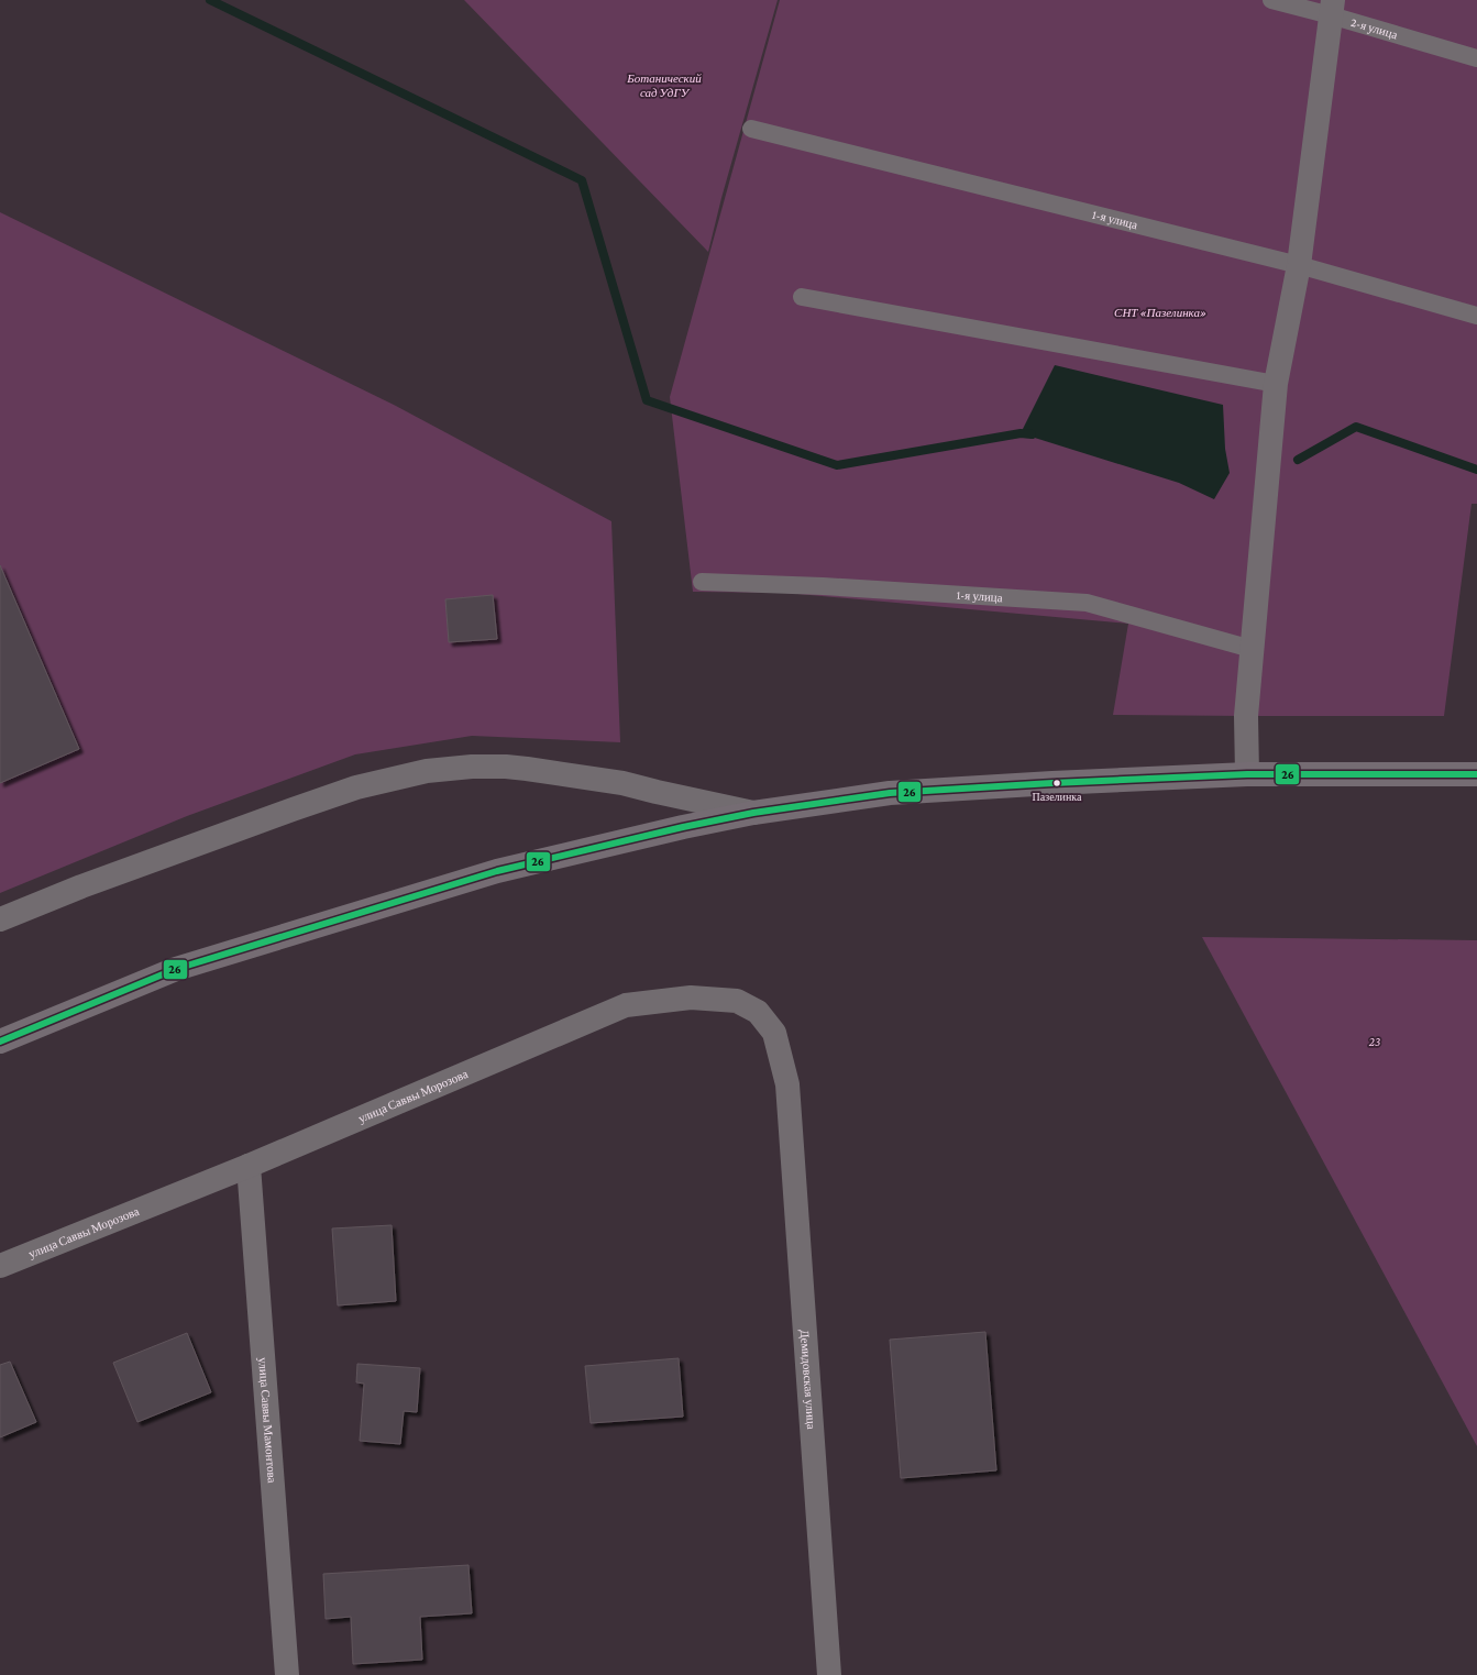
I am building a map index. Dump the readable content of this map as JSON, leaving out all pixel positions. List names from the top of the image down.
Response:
{
  "streets": {
    "street": ["улица Саввы Морозова", "Демидовская улица", "улица Саввы Мамонтова"],
    "lane": ["2-я улица", "1-я улица"]
  },
  "crossings": [
    ["улица Саввы Морозова", "Демидовская улица"],
    ["улица Саввы Морозова", "улица Саввы Мамонтова"]
  ],
  "parks": ["Ботанический сад УдГУ", "СНТ «Пазелинка»", "23"],
  "places": ["Пазелинка"],
  "lines": ["transit line 26"]
}
